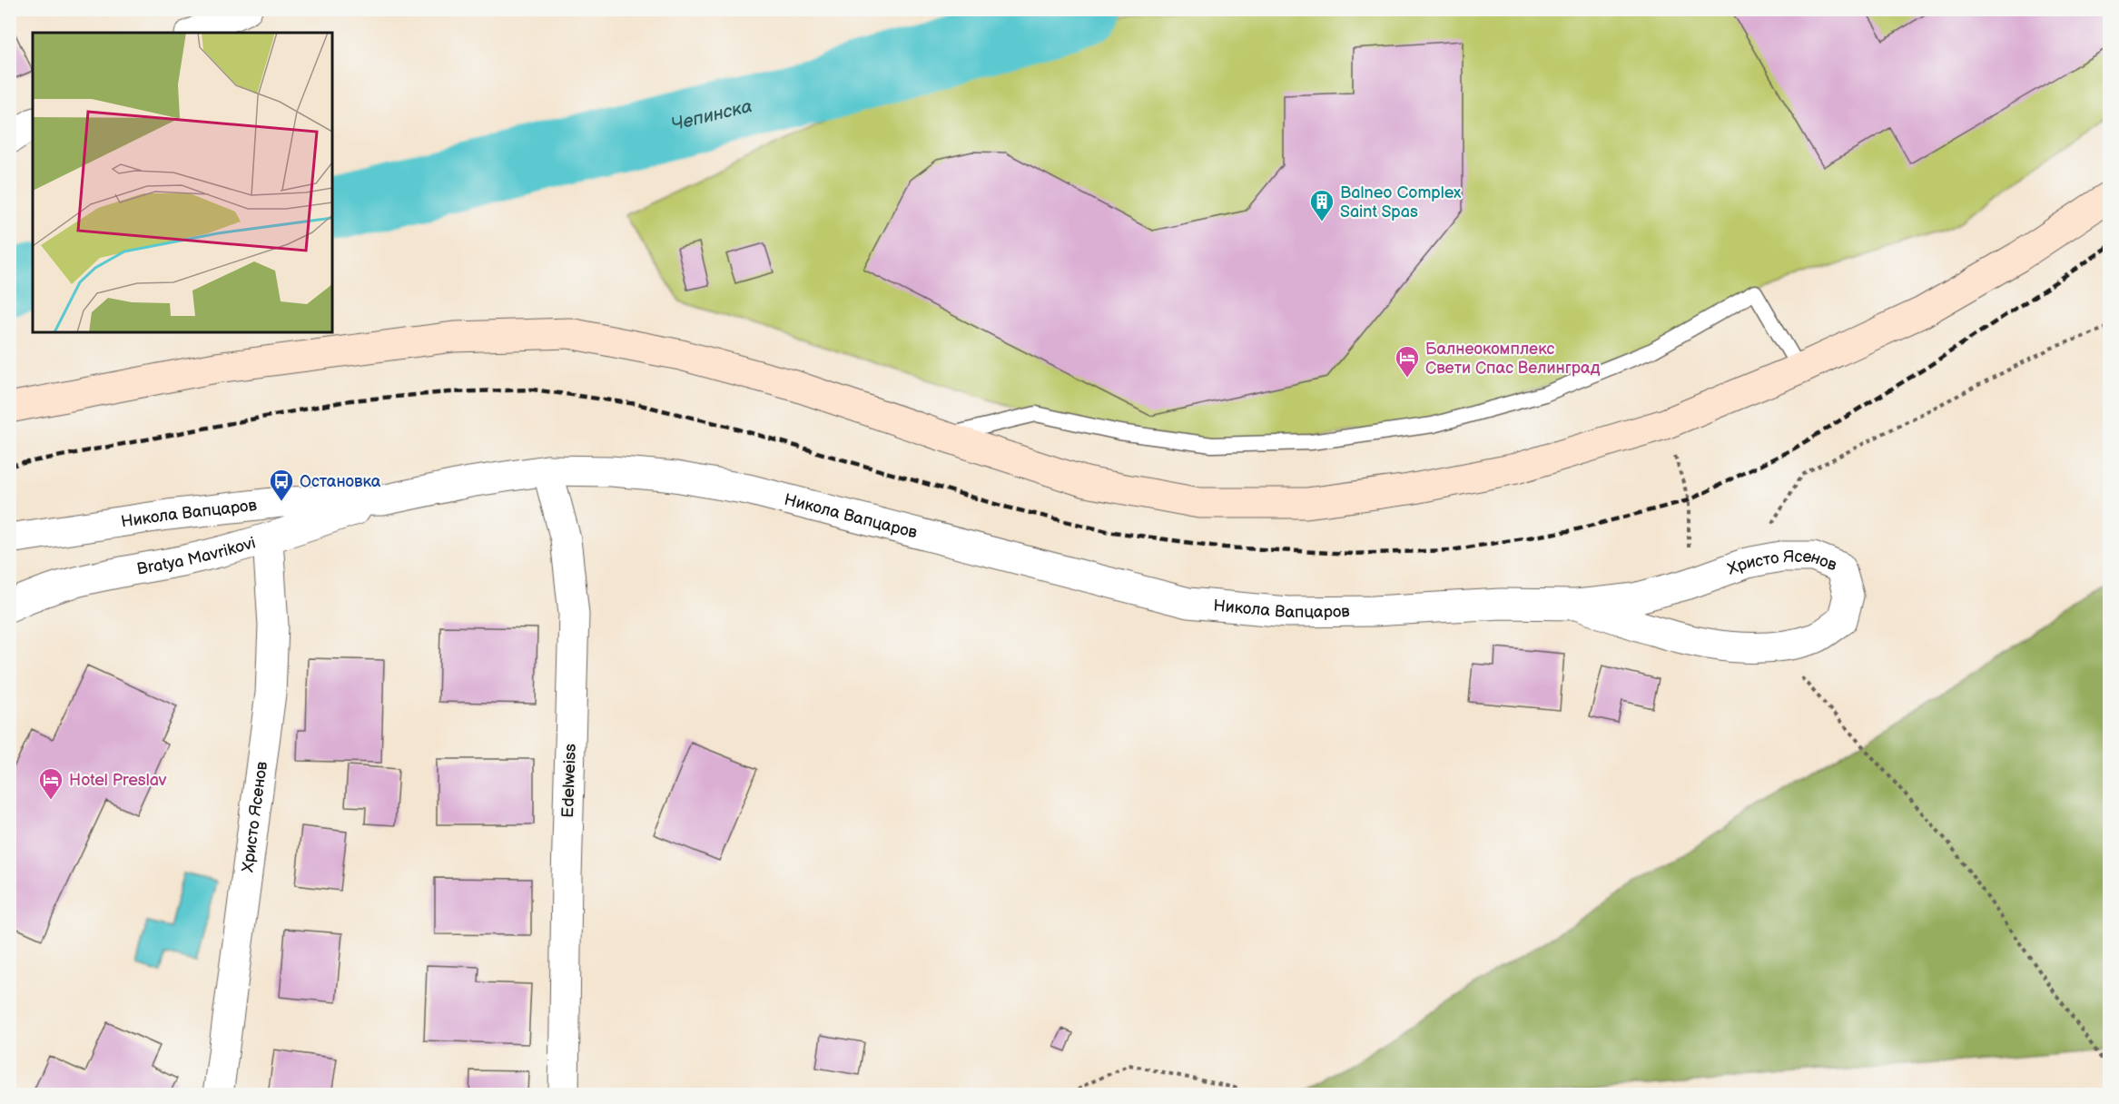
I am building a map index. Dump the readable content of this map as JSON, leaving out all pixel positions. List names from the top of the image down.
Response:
{
  "streets": {
    "street": [
      "Никола Вапцаров",
      "Bratya Mavrikovi",
      "Христо Ясенов",
      "Edelweiss"
    ]
  },
  "crossings": [
    ["Никола Вапцаров", "Bratya Mavrikovi"],
    ["Никола Вапцаров", "Христо Ясенов"],
    ["Никола Вапцаров", "Edelweiss"],
    ["Bratya Mavrikovi", "Христо Ясенов"]
  ],
  "water": ["Чепинска"],
  "places": {
    "building": ["Balneo Complex Saint Spas"],
    "hotel": ["Балнеокомплекс Свети Спас Велинград", "Hotel Preslav"],
    "bus stop": ["Остановка"]
  }
}
